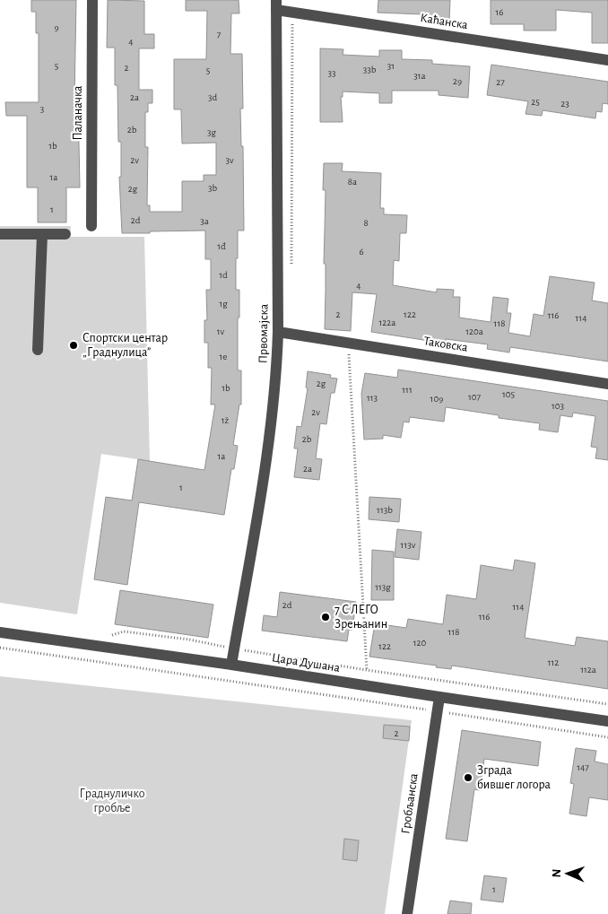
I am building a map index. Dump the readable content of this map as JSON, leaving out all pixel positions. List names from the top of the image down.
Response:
{
  "streets": {
    "street": [
      "Каћанска",
      "Паланачка",
      "Првомајска",
      "Таковска",
      "Цара Душана",
      "Гробљанска"
    ]
  },
  "crossings": [
    ["Каћанска", "Првомајска"],
    ["Првомајска", "Таковска"],
    ["Првомајска", "Цара Душана"],
    ["Цара Душана", "Гробљанска"]
  ],
  "parks": ["Граднуличко гробље"],
  "places": ["Спортски центар „Граднулица”", "7 С ЛЕГО Зрењанин", "Зграда бившег логора"],
  "house_numbers": [
    "16",
    "9",
    "7",
    "4",
    "5",
    "31",
    "2",
    "33b",
    "5",
    "33",
    "31a",
    "29",
    "27",
    "2a",
    "3d",
    "25",
    "23",
    "3",
    "2b",
    "3g",
    "1b",
    "2v",
    "3v",
    "1a",
    "8a",
    "3b",
    "2g",
    "1",
    "2d",
    "3a",
    "8",
    "1đ",
    "6",
    "1d",
    "4",
    "1g",
    "2",
    "122",
    "116",
    "114",
    "122a",
    "118",
    "1v",
    "120a",
    "1e",
    "2g",
    "1b",
    "111",
    "105",
    "107",
    "113",
    "109",
    "103",
    "2v",
    "1ž",
    "2b",
    "1a",
    "2a",
    "1",
    "113b",
    "113v",
    "113g",
    "2d",
    "114",
    "116",
    "118",
    "120",
    "122",
    "112",
    "112a",
    "2",
    "147",
    "1"
  ],
  "north": "left"
}
